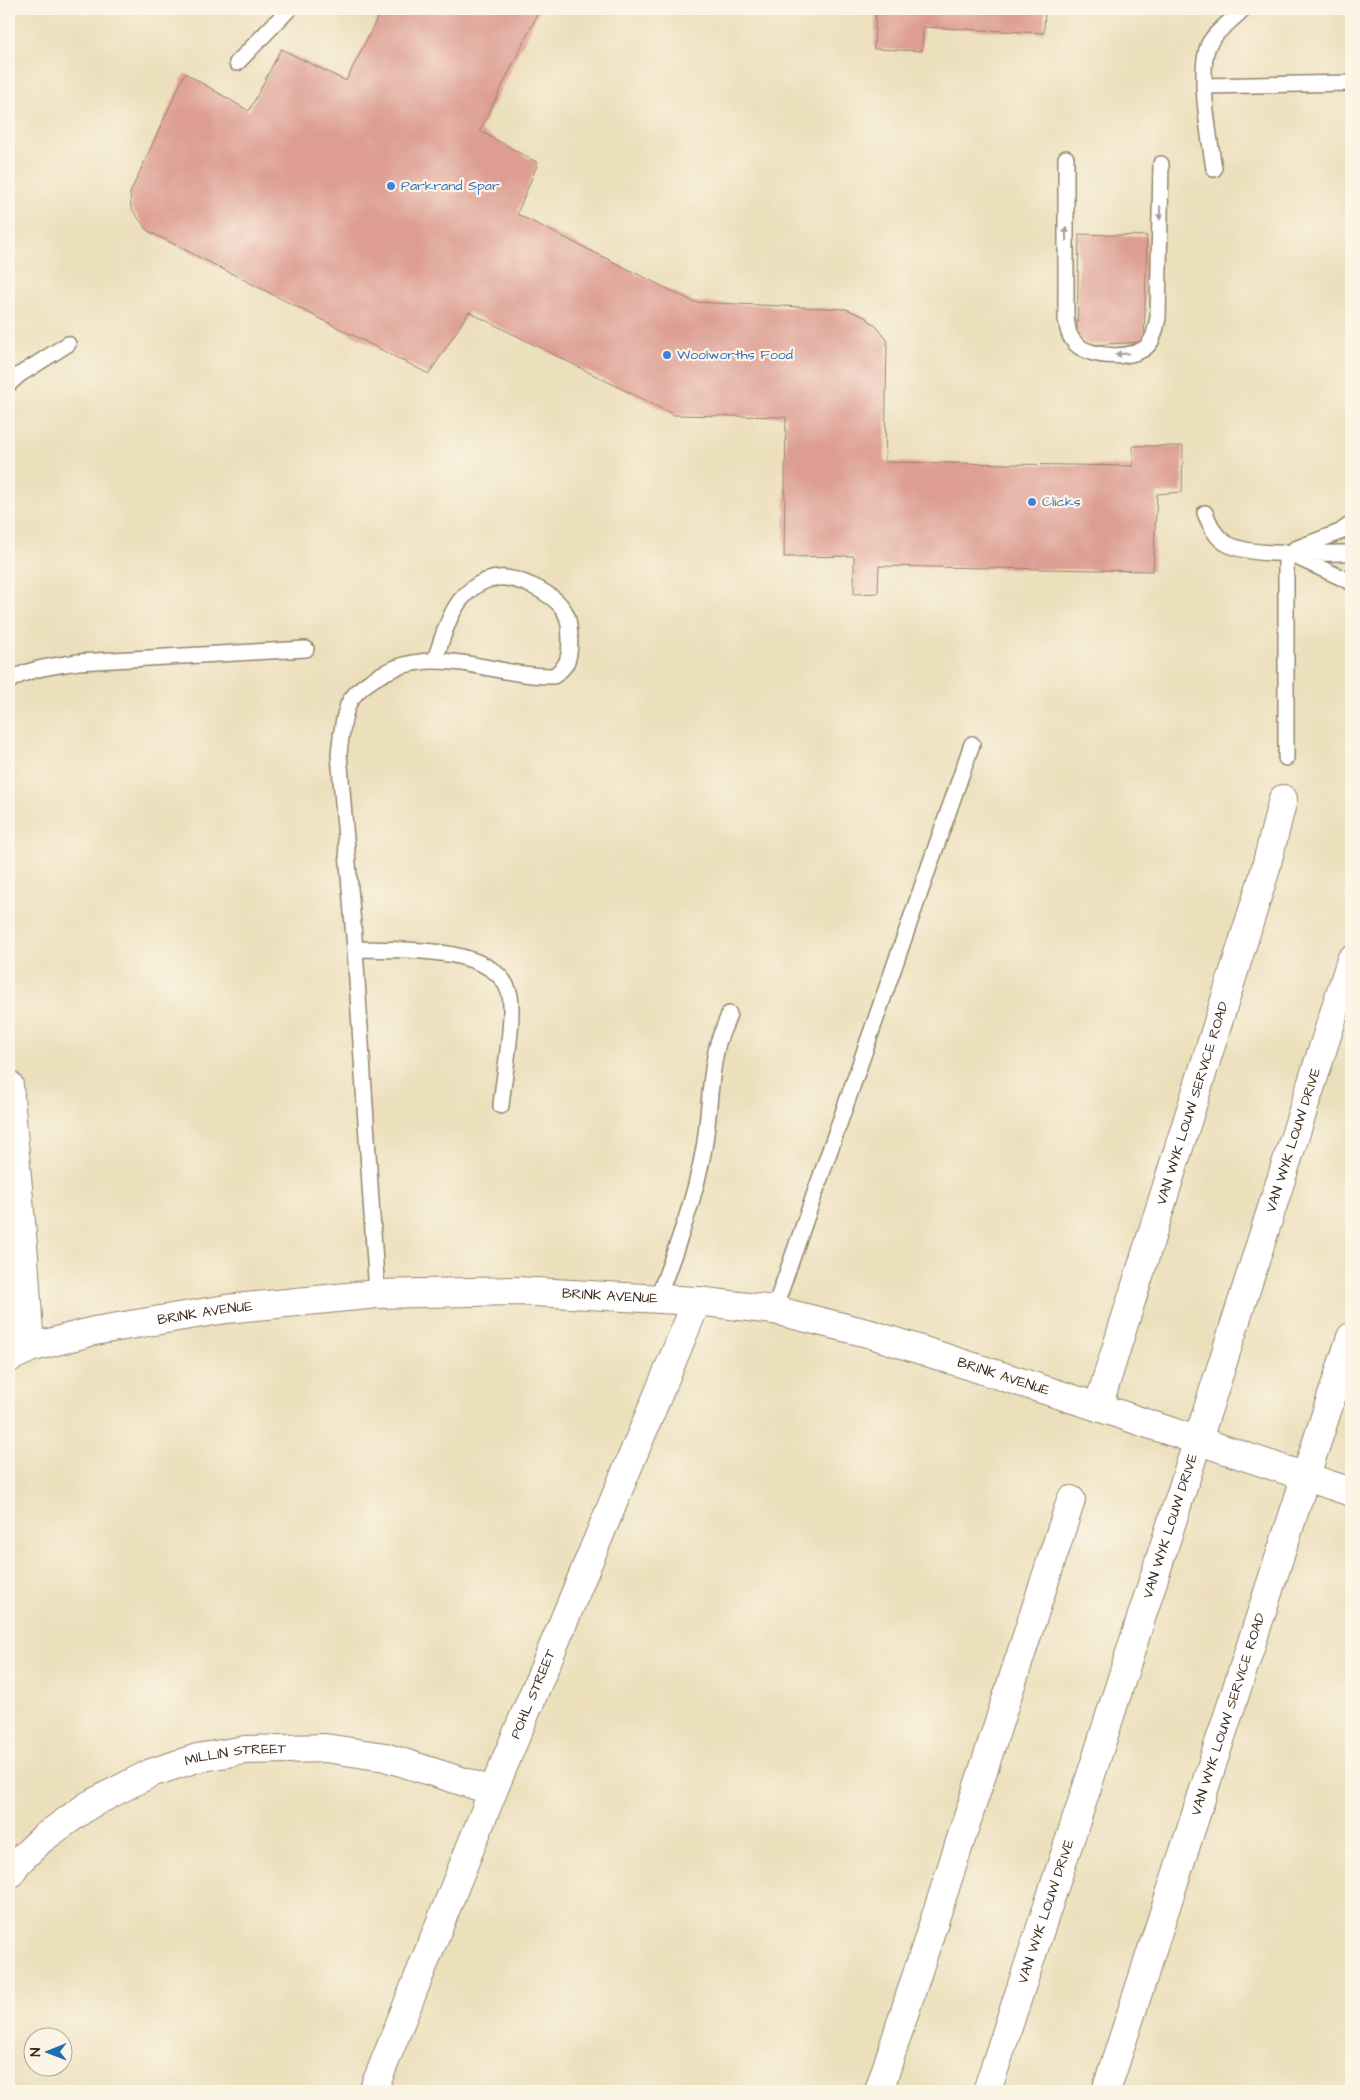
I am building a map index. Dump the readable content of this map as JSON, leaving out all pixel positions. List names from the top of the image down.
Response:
{
  "streets": {
    "street": [
      "VAN WYK LOUW SERVICE ROAD",
      "VAN WYK LOUW DRIVE",
      "BRINK AVENUE",
      "POHL STREET",
      "MILLIN STREET"
    ]
  },
  "crossings": [
    ["VAN WYK LOUW SERVICE ROAD", "BRINK AVENUE"],
    ["VAN WYK LOUW DRIVE", "BRINK AVENUE"],
    ["BRINK AVENUE", "POHL STREET"],
    ["POHL STREET", "MILLIN STREET"]
  ],
  "places": ["Parkrand Spar", "Woolworths Food", "Clicks"],
  "north": "left"
}
